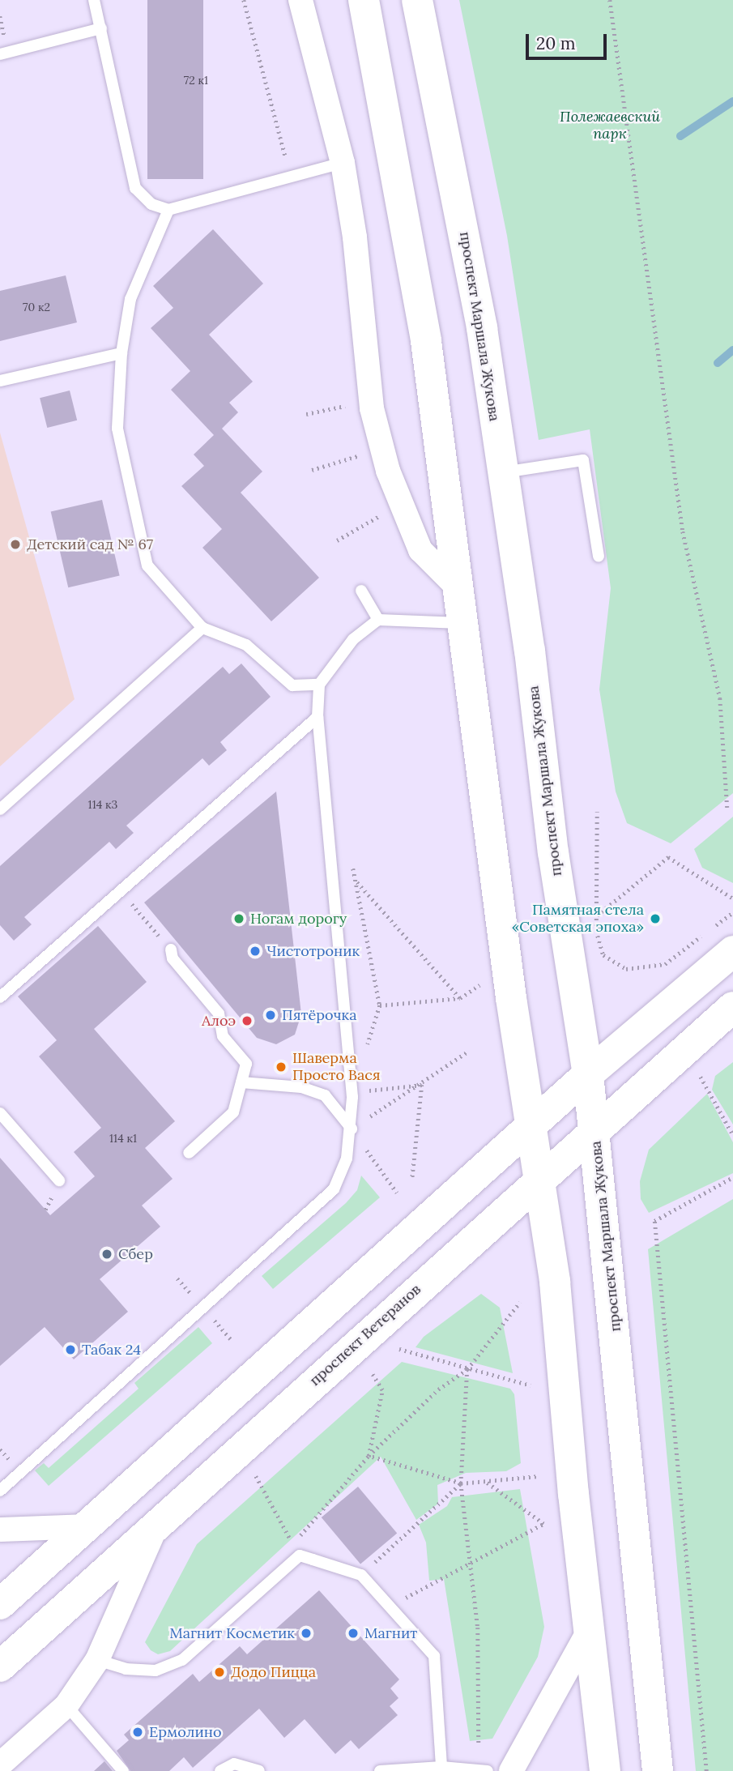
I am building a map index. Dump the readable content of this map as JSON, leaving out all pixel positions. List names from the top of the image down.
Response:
{
  "streets": {
    "main road": ["проспект Маршала Жукова", "проспект Ветеранов"]
  },
  "crossings": [
    ["проспект Маршала Жукова", "проспект Ветеранов"]
  ],
  "parks": ["Полежаевский парк"],
  "places": [
    "Детский сад № 67",
    "Ногам дорогу",
    "Памятная стела «Советская эпоха»",
    "Чистотроник",
    "Пятёрочка",
    "Алоэ",
    "Шаверма Просто Вася",
    "Сбер",
    "Табак 24",
    "Магнит Косметик",
    "Магнит",
    "Додо Пицца",
    "Ермолино"
  ],
  "house_numbers": [
    "72 к1",
    "70 к2",
    "114 к3",
    "114 к1"
  ],
  "scale_bar": "20 m"
}
